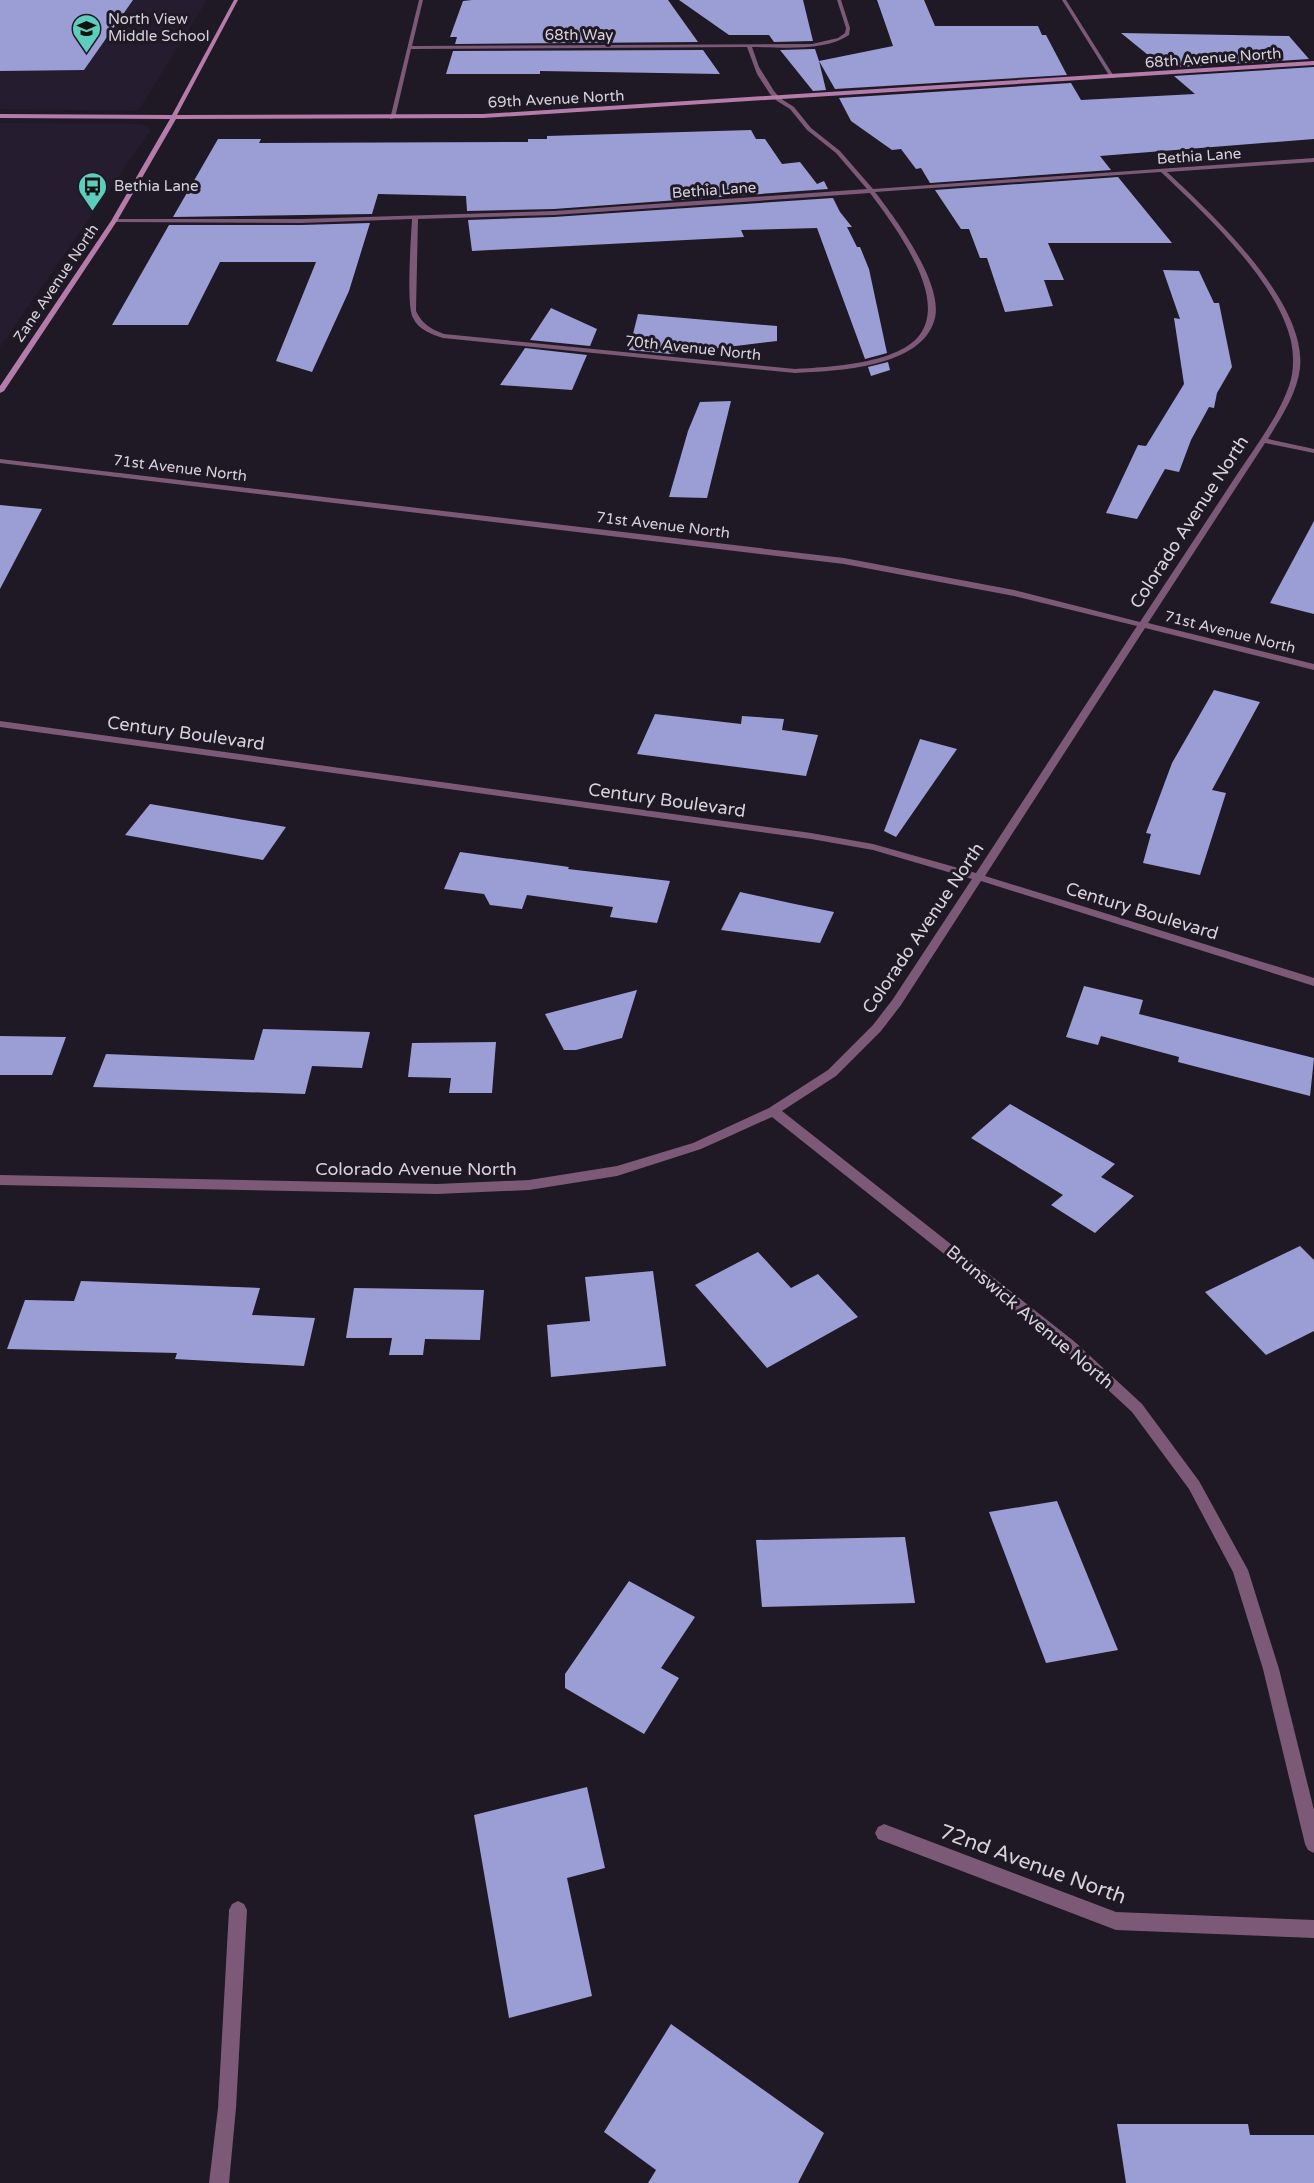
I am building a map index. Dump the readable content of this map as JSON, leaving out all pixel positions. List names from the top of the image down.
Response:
{
  "streets": {
    "street": [
      "68th Way",
      "68th Avenue North",
      "69th Avenue North",
      "Bethia Lane",
      "Zane Avenue North",
      "70th Avenue North",
      "71st Avenue North",
      "Colorado Avenue North",
      "Century Boulevard",
      "Brunswick Avenue North",
      "72nd Avenue North"
    ]
  },
  "crossings": [
    ["68th Avenue North", "69th Avenue North"],
    ["69th Avenue North", "Zane Avenue North"],
    ["Bethia Lane", "Zane Avenue North"],
    ["Bethia Lane", "70th Avenue North"],
    ["Bethia Lane", "Colorado Avenue North"],
    ["71st Avenue North", "Colorado Avenue North"],
    ["Colorado Avenue North", "Century Boulevard"],
    ["Colorado Avenue North", "Brunswick Avenue North"]
  ],
  "places": {
    "school or university": ["North View Middle School"],
    "bus stop": ["Bethia Lane"]
  }
}
